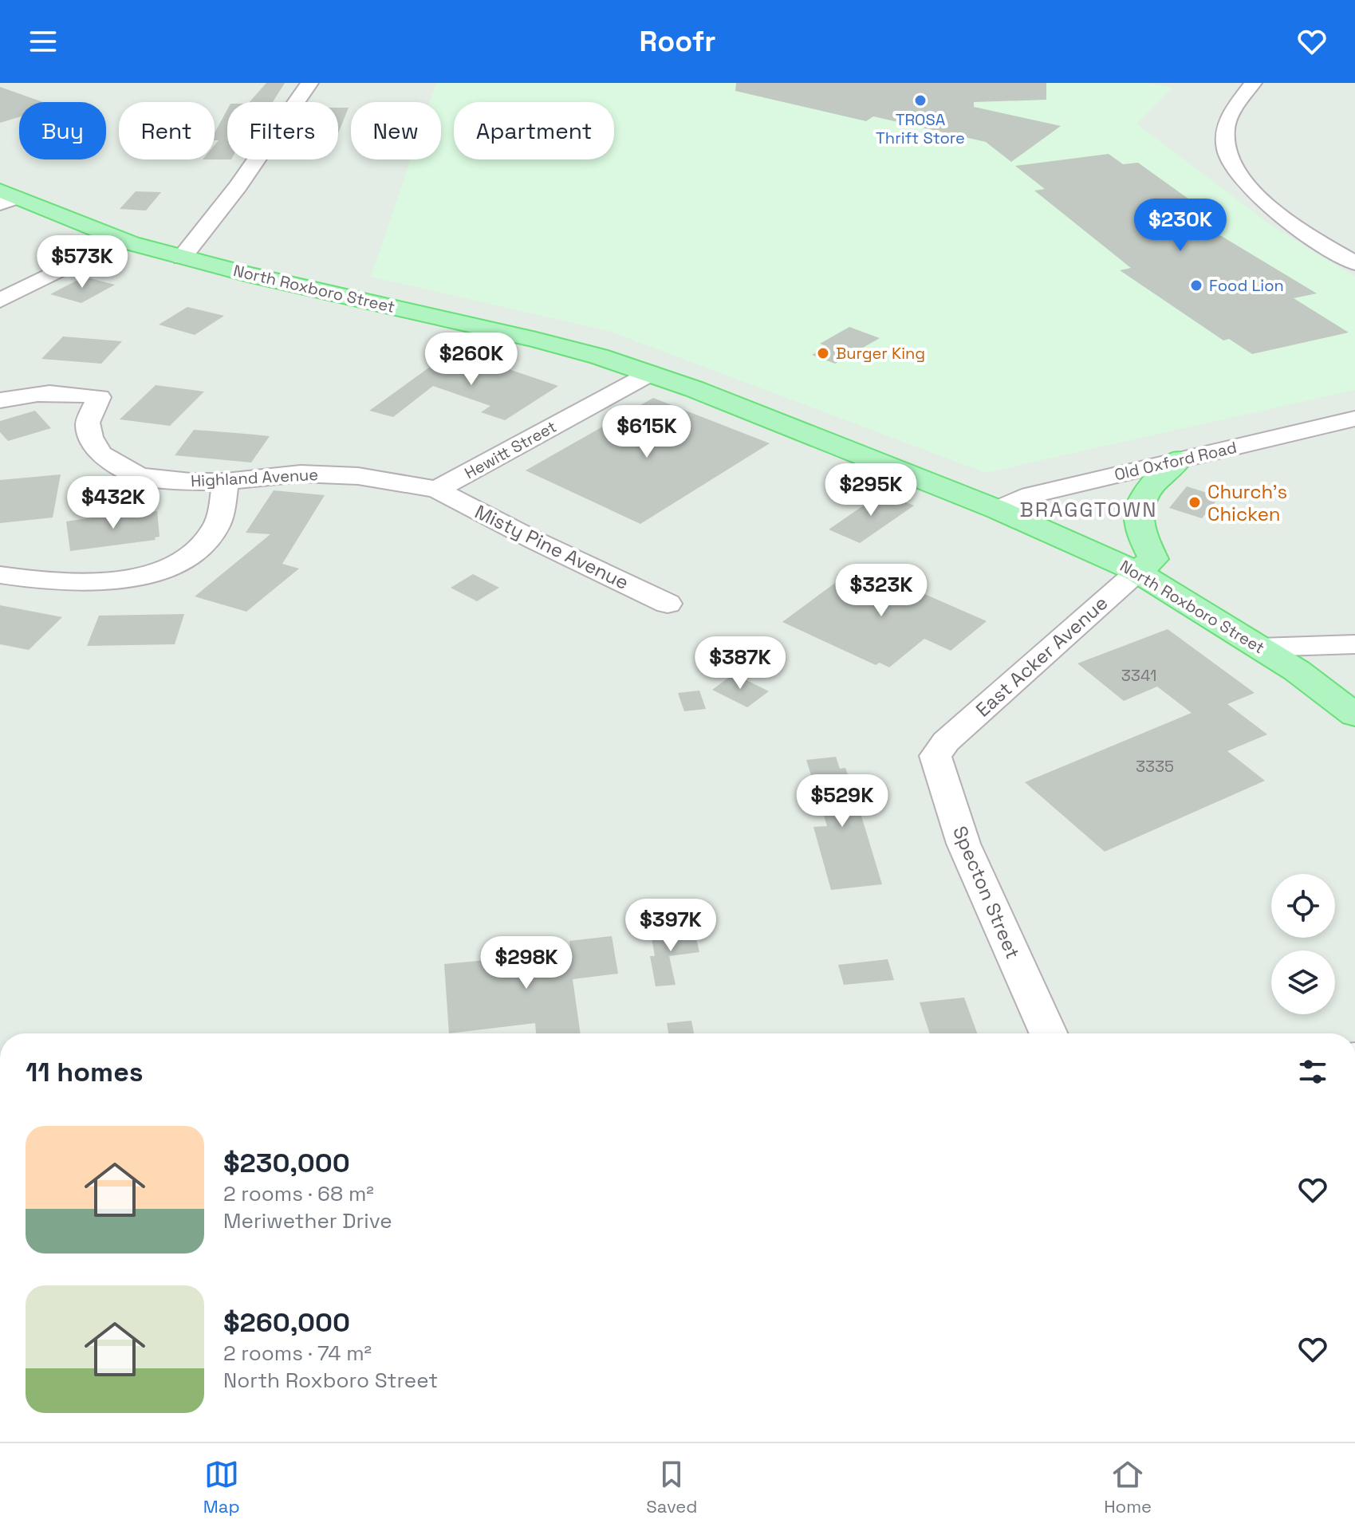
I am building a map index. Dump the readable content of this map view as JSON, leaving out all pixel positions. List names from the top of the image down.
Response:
{
  "streets": {
    "main road": ["North Roxboro Street"],
    "street": [
      "Hewitt Street",
      "Old Oxford Road",
      "Highland Avenue",
      "Misty Pine Avenue",
      "East Acker Avenue",
      "Specton Street"
    ]
  },
  "crossings": [
    ["North Roxboro Street", "Hewitt Street"],
    ["North Roxboro Street", "Old Oxford Road"],
    ["North Roxboro Street", "East Acker Avenue"],
    ["Hewitt Street", "Highland Avenue"],
    ["Hewitt Street", "Misty Pine Avenue"],
    ["Highland Avenue", "Misty Pine Avenue"],
    ["East Acker Avenue", "Specton Street"]
  ],
  "districts": ["BRAGGTOWN"],
  "places": [
    "TROSA Thrift Store",
    "Food Lion",
    "Burger King",
    "Church's Chicken"
  ],
  "house_numbers": ["3341", "3335"],
  "page": {
    "header": "Roofr",
    "chip": [
      "Buy",
      "Rent",
      "Filters",
      "New",
      "Apartment"
    ],
    "price": [
      "$230K",
      "$573K",
      "$260K",
      "$615K",
      "$295K",
      "$432K",
      "$323K",
      "$387K",
      "$529K",
      "$397K",
      "$298K"
    ],
    "heading": "11 homes",
    "list": [
      {
        "name": "$230,000",
        "note": "2 rooms · 68 m² · Meriwether Drive"
      },
      {
        "name": "$260,000",
        "note": "2 rooms · 74 m² · North Roxboro Street"
      }
    ],
    "tabs": ["Map", "Saved", "Home"]
  }
}
